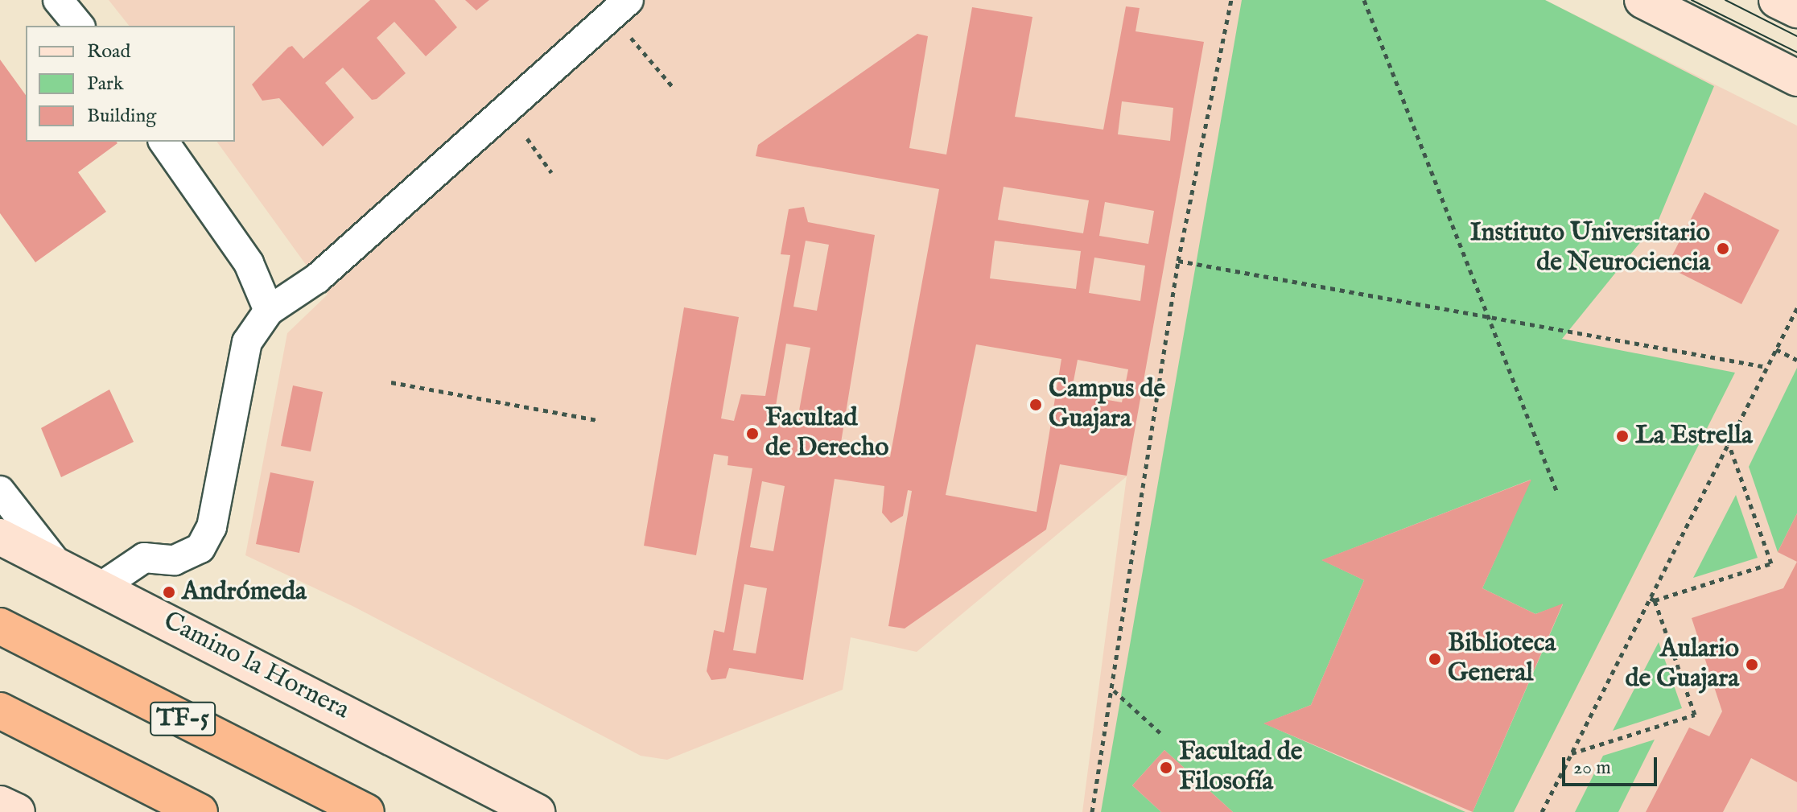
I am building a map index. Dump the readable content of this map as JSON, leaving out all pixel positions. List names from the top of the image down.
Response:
{
  "streets": {
    "highway": ["TF-5"],
    "street": ["Camino la Hornera"]
  },
  "places": [
    "Instituto Universitario de Neurociencia",
    "Campus de Guajara",
    "Facultad de Derecho",
    "La Estrella",
    "Andrómeda",
    "Biblioteca General",
    "Aulario de Guajara",
    "Facultad de Filosofía"
  ],
  "legend": ["Road", "Park", "Building"],
  "scale_bar": "20 m"
}
